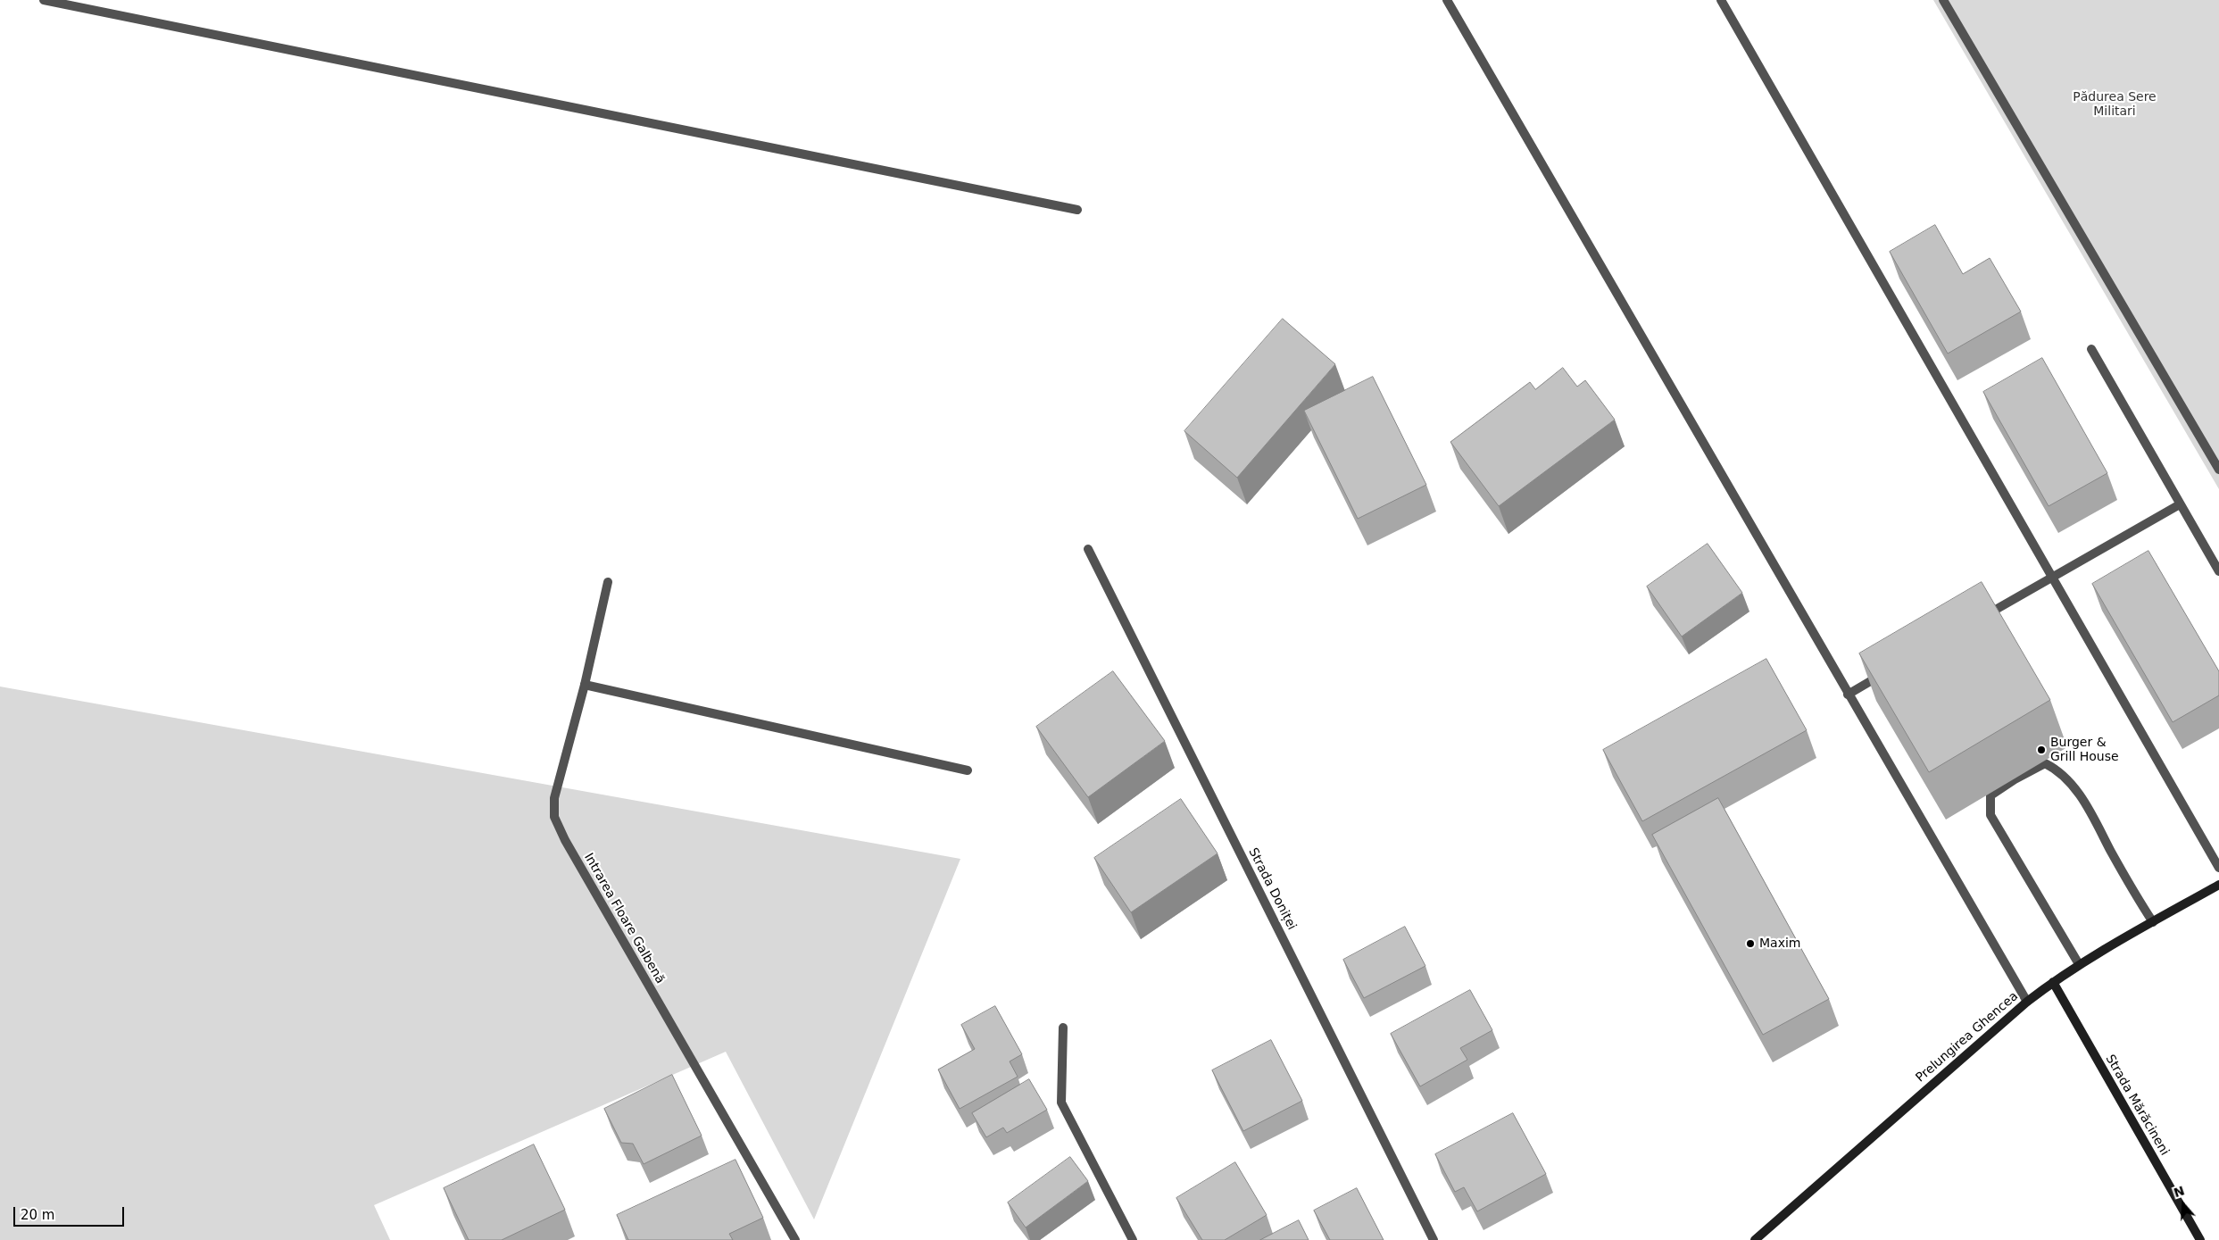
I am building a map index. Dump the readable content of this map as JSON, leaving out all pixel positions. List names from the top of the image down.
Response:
{
  "streets": {
    "main road": ["Prelungirea Ghencea", "Strada Mărăcineni"],
    "street": ["Strada Doniței", "Intrarea Floare Galbenă"]
  },
  "crossings": [
    ["Prelungirea Ghencea", "Strada Mărăcineni"]
  ],
  "parks": ["Pădurea Sere Militari"],
  "places": ["Burger & Grill House", "Maxim"],
  "scale_bar": "20 m",
  "north": "top"
}
